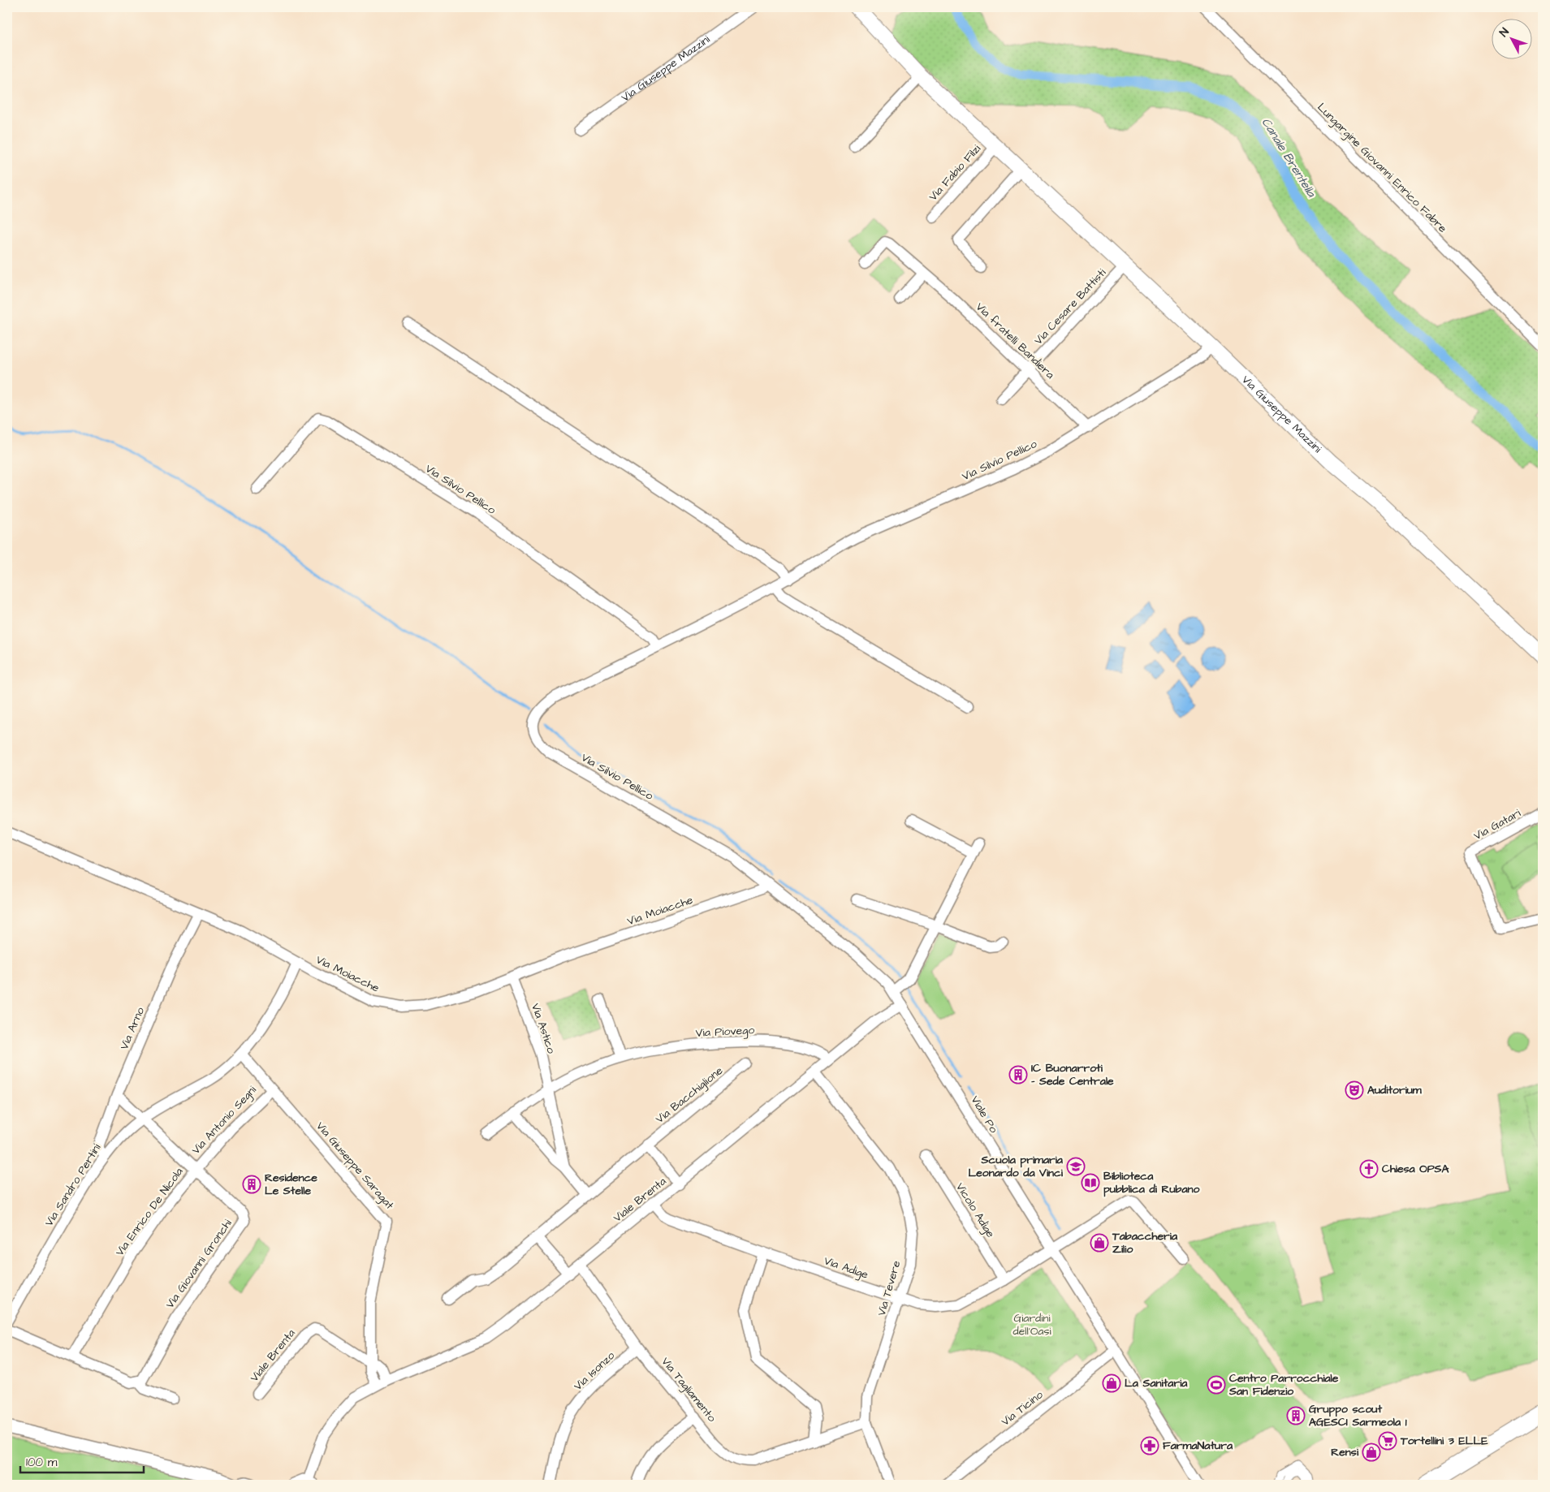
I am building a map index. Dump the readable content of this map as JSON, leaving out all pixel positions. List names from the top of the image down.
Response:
{
  "streets": {
    "main road": ["Via Giuseppe Mazzini"],
    "street": [
      "Lungargine Giovanni Enrico Fabre",
      "Via Fabio Filzi",
      "Via Cesare Battisti",
      "Via fratelli Bandiera",
      "Via Silvio Pellico",
      "Via Gatari",
      "Via Moiacche",
      "Via Arno",
      "Via Astico",
      "Via Piovego",
      "Via Bacchiglione",
      "Viale Po",
      "Via Antonio Segni",
      "Via Giuseppe Saragat",
      "Via Sandro Pertini",
      "Viale Brenta",
      "Vicolo Adige",
      "Via Enrico De Nicola",
      "Via Giovanni Gronchi",
      "Via Adige",
      "Via Tevere",
      "Via Isonzo",
      "Via Tagliamento",
      "Via Ticino"
    ]
  },
  "crossings": [
    ["Via Giuseppe Mazzini", "Via Fabio Filzi"],
    ["Via Giuseppe Mazzini", "Via Cesare Battisti"],
    ["Via Giuseppe Mazzini", "Via Silvio Pellico"],
    ["Via Cesare Battisti", "Via fratelli Bandiera"],
    ["Via fratelli Bandiera", "Via Silvio Pellico"],
    ["Via Silvio Pellico", "Via Moiacche"],
    ["Via Silvio Pellico", "Viale Po"],
    ["Via Moiacche", "Via Arno"],
    ["Via Moiacche", "Via Astico"],
    ["Via Moiacche", "Viale Po"],
    ["Via Moiacche", "Via Sandro Pertini"],
    ["Via Arno", "Via Sandro Pertini"],
    ["Via Astico", "Via Piovego"],
    ["Via Piovego", "Viale Brenta"],
    ["Viale Po", "Viale Brenta"],
    ["Viale Po", "Via Adige"],
    ["Viale Po", "Via Ticino"],
    ["Via Antonio Segni", "Via Giuseppe Saragat"],
    ["Via Antonio Segni", "Via Enrico De Nicola"],
    ["Via Antonio Segni", "Via Giovanni Gronchi"],
    ["Via Giuseppe Saragat", "Via Sandro Pertini"],
    ["Via Giuseppe Saragat", "Viale Brenta"],
    ["Via Sandro Pertini", "Via Enrico De Nicola"],
    ["Viale Brenta", "Via Adige"],
    ["Viale Brenta", "Via Tevere"],
    ["Viale Brenta", "Via Tagliamento"],
    ["Vicolo Adige", "Via Adige"],
    ["Via Enrico De Nicola", "Via Giovanni Gronchi"],
    ["Via Adige", "Via Tevere"],
    ["Via Tevere", "Via Tagliamento"],
    ["Via Isonzo", "Via Tagliamento"]
  ],
  "water": ["Canale Brentella"],
  "parks": ["Giardini dell'Oasi"],
  "places": {
    "building": ["IC Buonarroti - Sede Centrale", "Residence Le Stelle", "Gruppo scout AGESCI Sarmeola 1"],
    "theatre": ["Auditorium"],
    "school or university": ["Scuola primaria Leonardo da Vinci"],
    "church": ["Chiesa OPSA"],
    "library": ["Biblioteca pubblica di Rubano"],
    "shop": ["Tabaccheria Zilio", "La Sanitaria", "Rensi"],
    "sports": ["Centro Parrocchiale San Fidenzio"],
    "supermarket": ["Tortellini 3 ELLE"],
    "pharmacy": ["FarmaNatura"]
  },
  "scale_bar": "100 m",
  "north": "top left"
}
